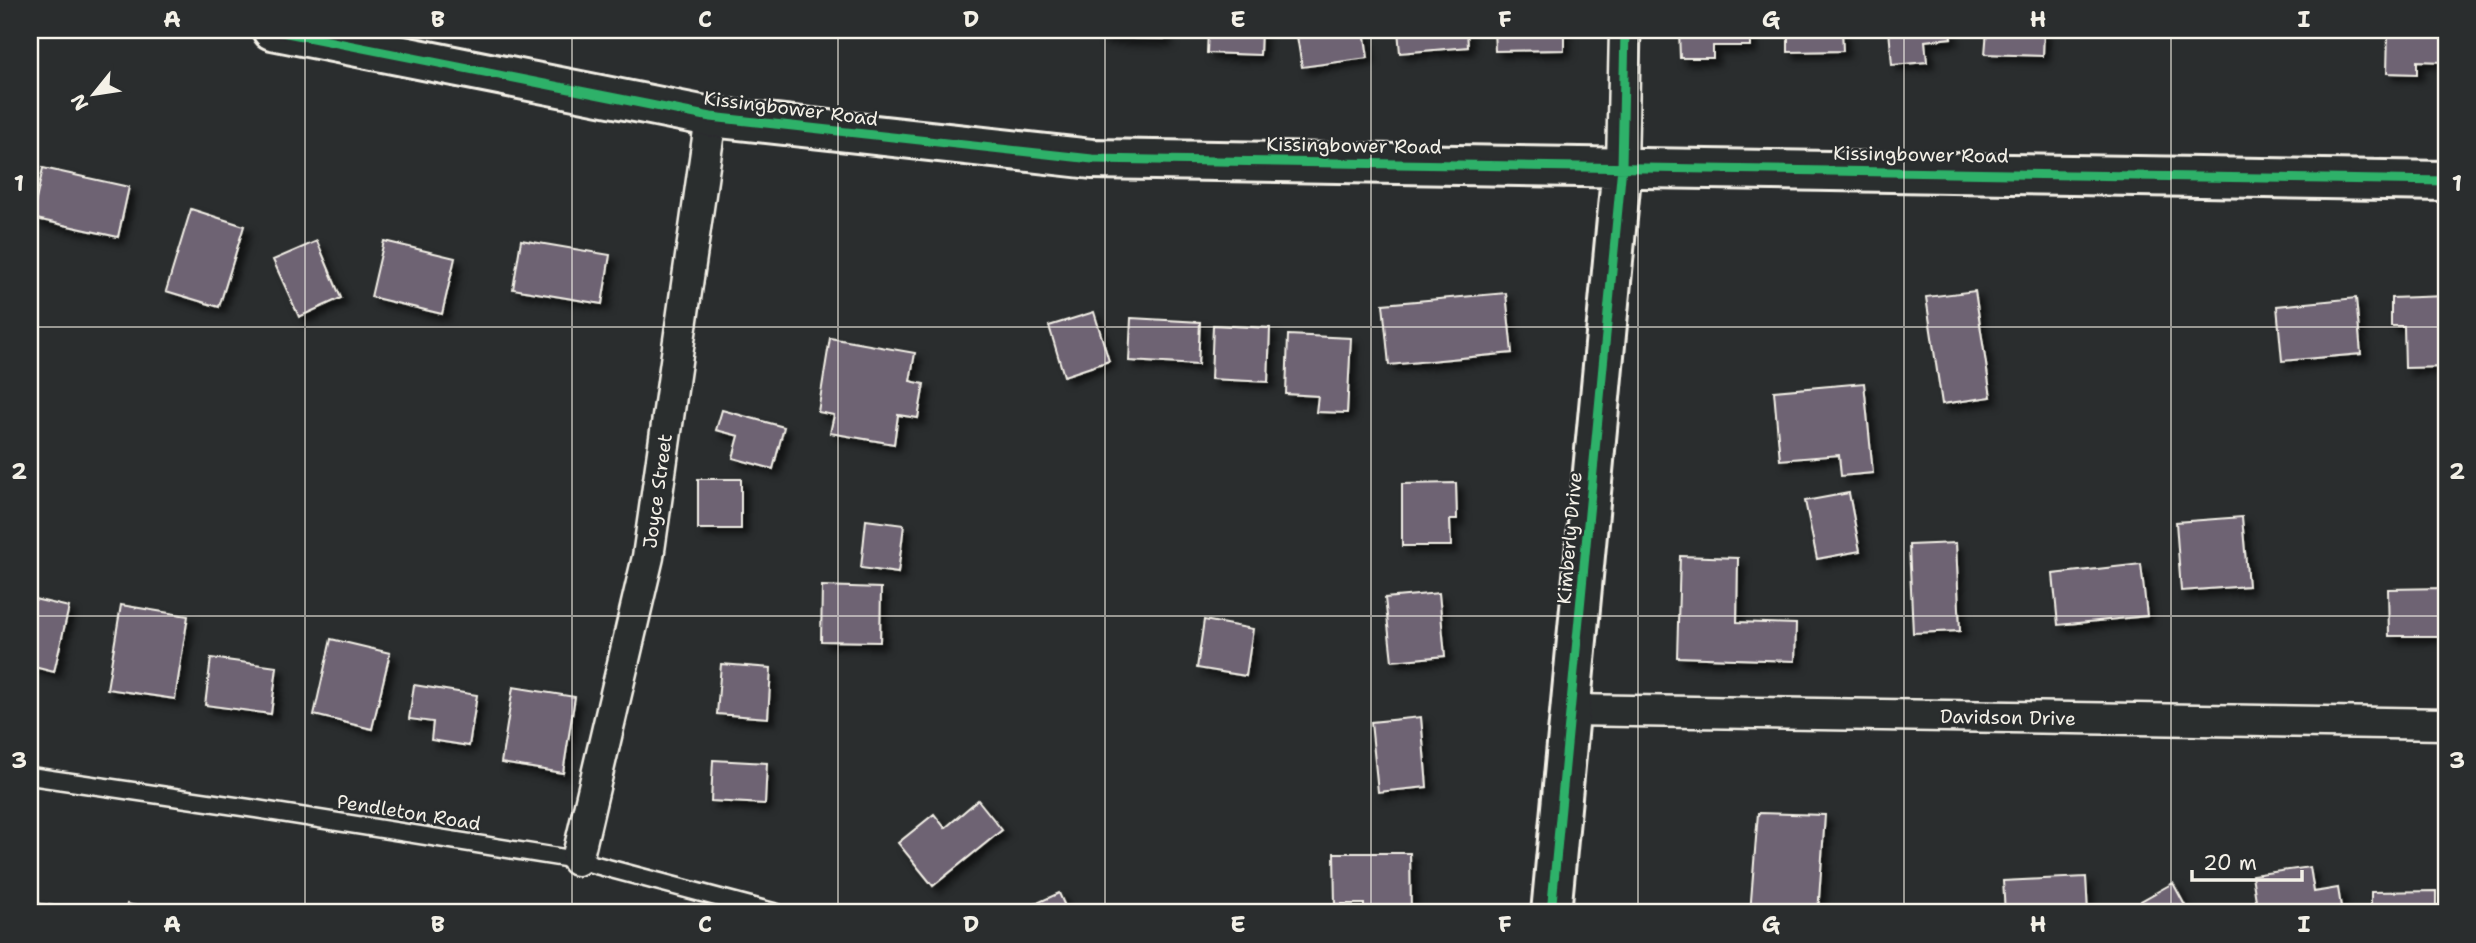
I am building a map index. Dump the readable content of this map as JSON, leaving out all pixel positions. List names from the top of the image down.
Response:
{
  "streets": {
    "street": [
      "Kissingbower Road",
      "Joyce Street",
      "Kimberly Drive",
      "Davidson Drive"
    ],
    "lane": ["Pendleton Road"]
  },
  "crossings": [
    ["Kissingbower Road", "Joyce Street"],
    ["Kissingbower Road", "Kimberly Drive"],
    ["Joyce Street", "Pendleton Road"],
    ["Kimberly Drive", "Davidson Drive"]
  ],
  "scale_bar": "20 m",
  "north": "bottom left",
  "grid": {
    "columns": [
      "A",
      "B",
      "C",
      "D",
      "E",
      "F",
      "G",
      "H",
      "I"
    ],
    "rows": ["1", "2", "3"]
  }
}
